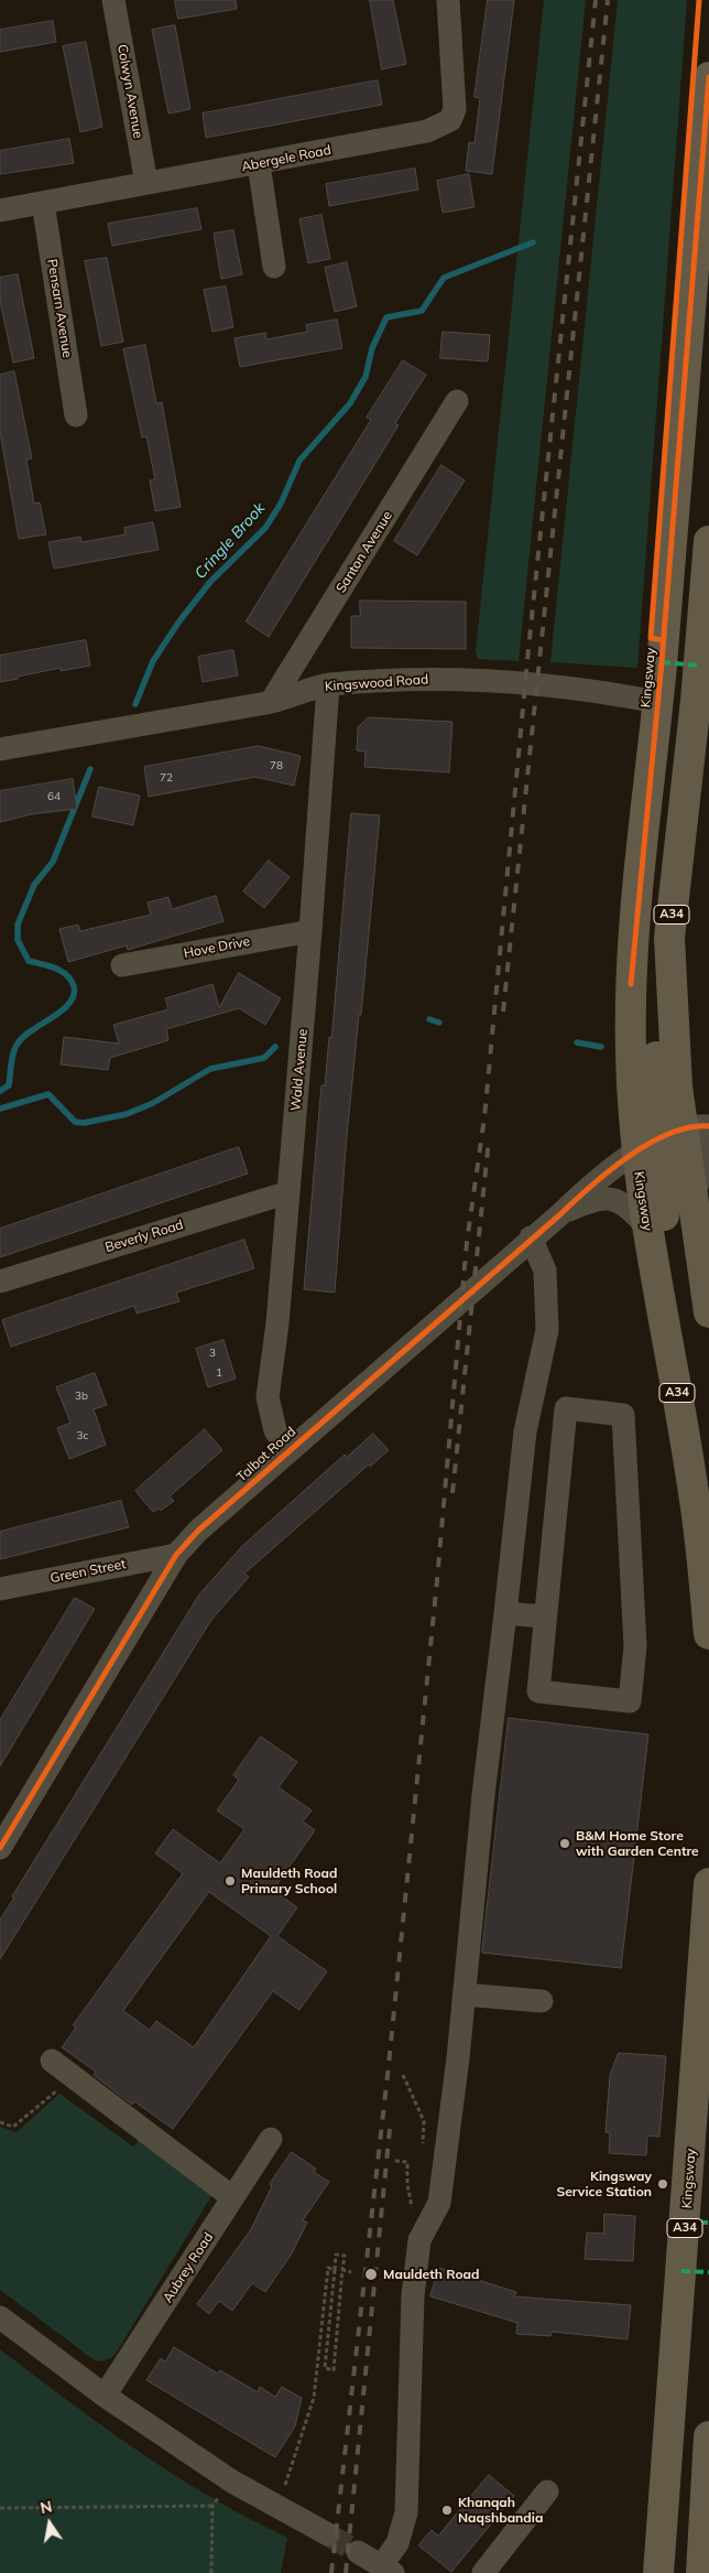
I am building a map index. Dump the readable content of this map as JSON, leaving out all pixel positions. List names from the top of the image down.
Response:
{
  "streets": {
    "highway": ["Kingsway", "A34"],
    "street": [
      "Colwyn Avenue",
      "Abergele Road",
      "Pensarn Avenue",
      "Santon Avenue",
      "Kingswood Road",
      "Hove Drive",
      "Wald Avenue",
      "Beverly Road",
      "Talbot Road",
      "Green Street",
      "Aubrey Road"
    ]
  },
  "crossings": [
    ["Colwyn Avenue", "Abergele Road"],
    ["Abergele Road", "Pensarn Avenue"],
    ["Santon Avenue", "Kingswood Road"],
    ["Kingsway", "Kingswood Road"],
    ["Kingsway", "Talbot Road"],
    ["Kingswood Road", "Wald Avenue"],
    ["Hove Drive", "Wald Avenue"],
    ["Wald Avenue", "Beverly Road"],
    ["Wald Avenue", "Talbot Road"],
    ["Talbot Road", "Green Street"]
  ],
  "water": ["Cringle Brook"],
  "places": [
    "B&M Home Store with Garden Centre",
    "Mauldeth Road Primary School",
    "Kingsway Service Station",
    "Mauldeth Road",
    "Khanqah Naqshbandia"
  ],
  "house_numbers": [
    "78",
    "72",
    "64",
    "3",
    "1",
    "3b",
    "3c"
  ],
  "north": "top"
}
